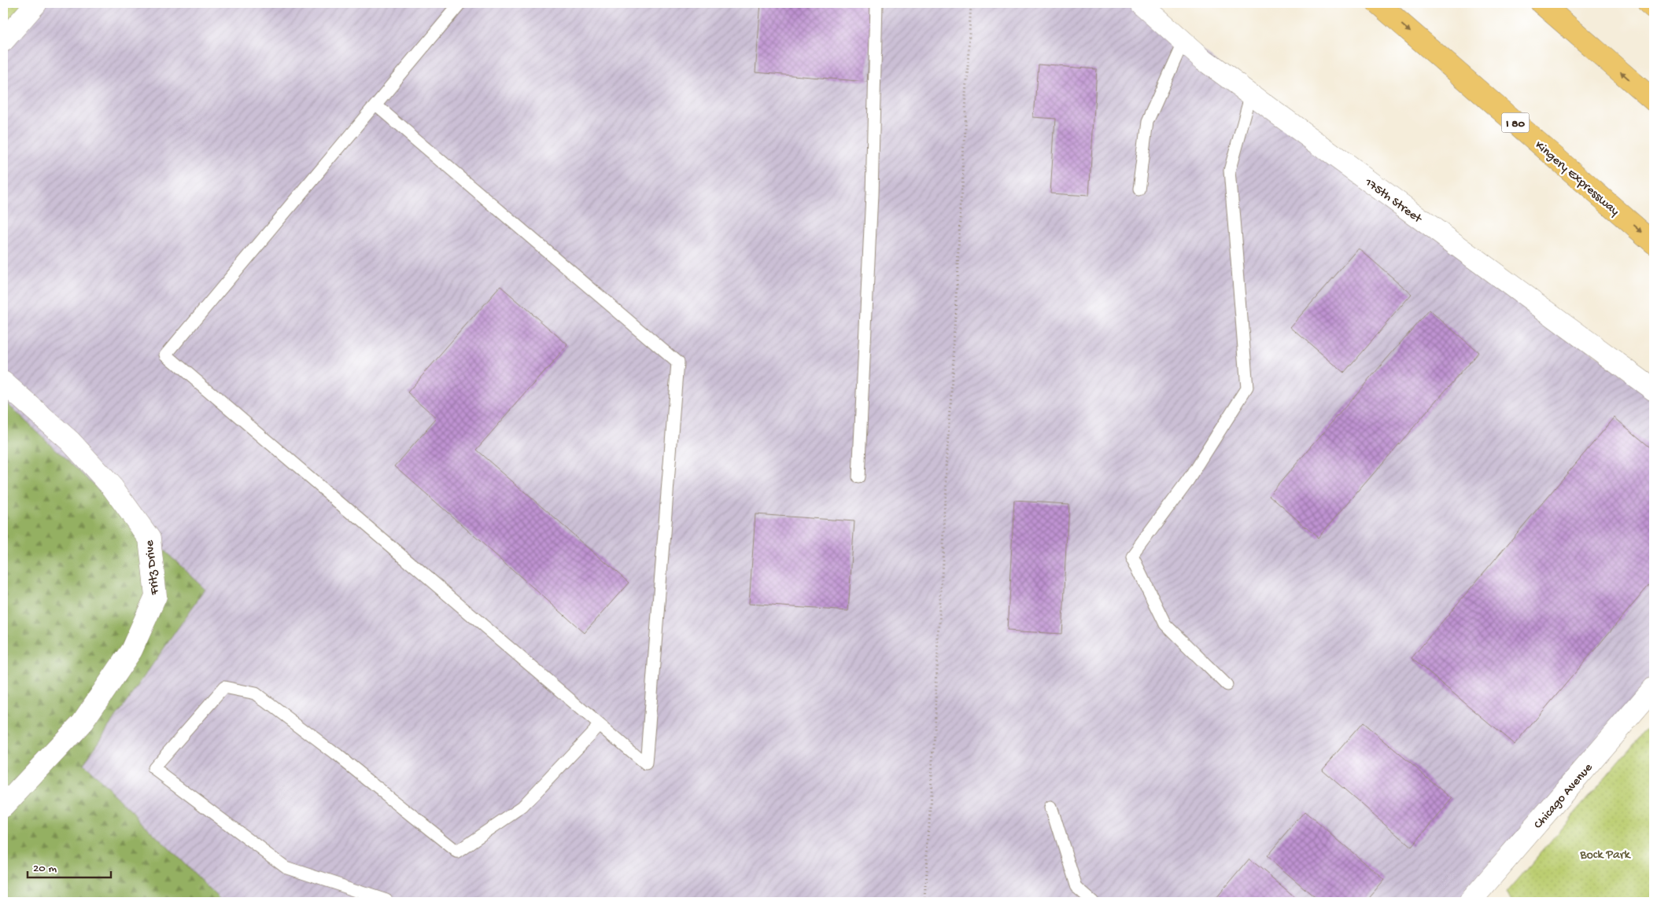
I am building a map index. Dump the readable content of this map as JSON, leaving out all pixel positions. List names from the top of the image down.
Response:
{
  "streets": {
    "highway": ["I 80", "Kingery Expressway"],
    "street": ["175th Street", "Fritz Drive", "Chicago Avenue"]
  },
  "parks": ["Bock Park"],
  "scale_bar": "20 m"
}
